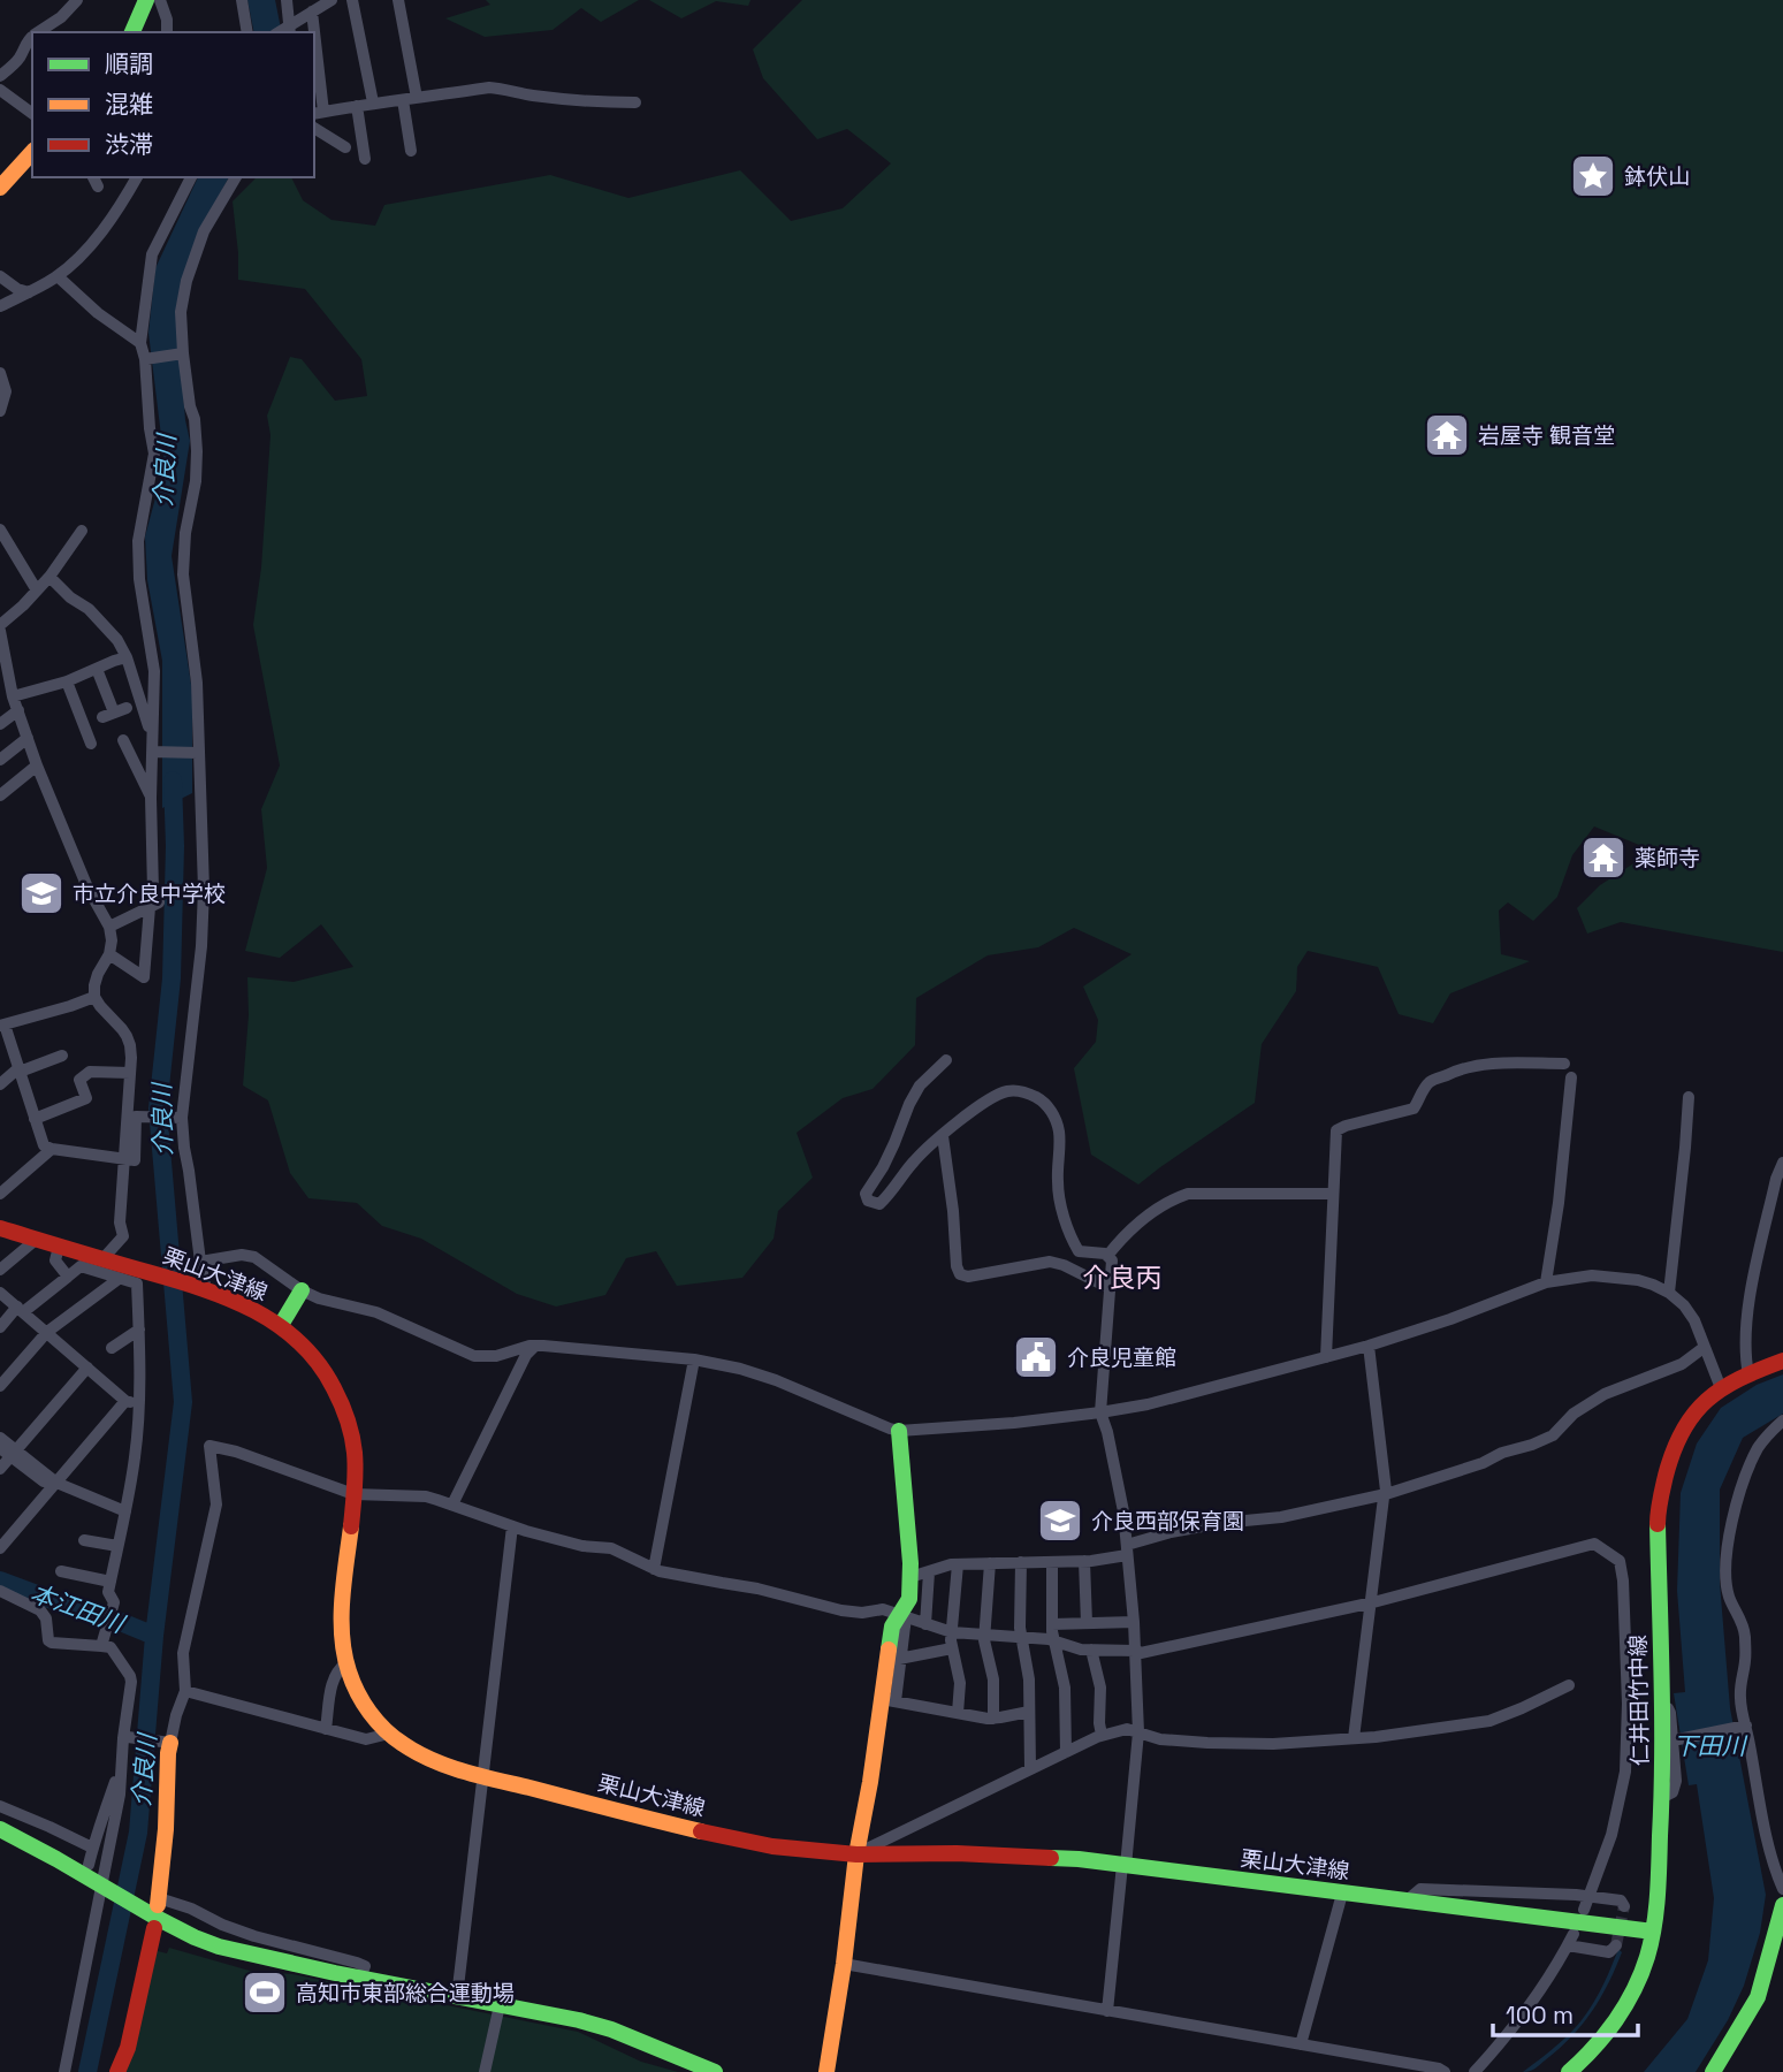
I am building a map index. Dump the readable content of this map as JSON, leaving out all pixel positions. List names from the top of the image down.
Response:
{
  "streets": {
    "main road": ["栗山大津線", "仁井田竹中線"]
  },
  "crossings": [
    ["栗山大津線", "仁井田竹中線"]
  ],
  "districts": ["介良丙"],
  "water": ["介良川", "本江田川", "下田川"],
  "places": {
    "place": ["鉢伏山"],
    "temple": ["岩屋寺 観音堂", "薬師寺"],
    "school or university": ["市立介良中学校", "介良西部保育園"],
    "public building": ["介良児童館"],
    "sports": ["高知市東部総合運動場"]
  },
  "legend": ["順調", "混雑", "渋滞"],
  "scale_bar": "100 m"
}
